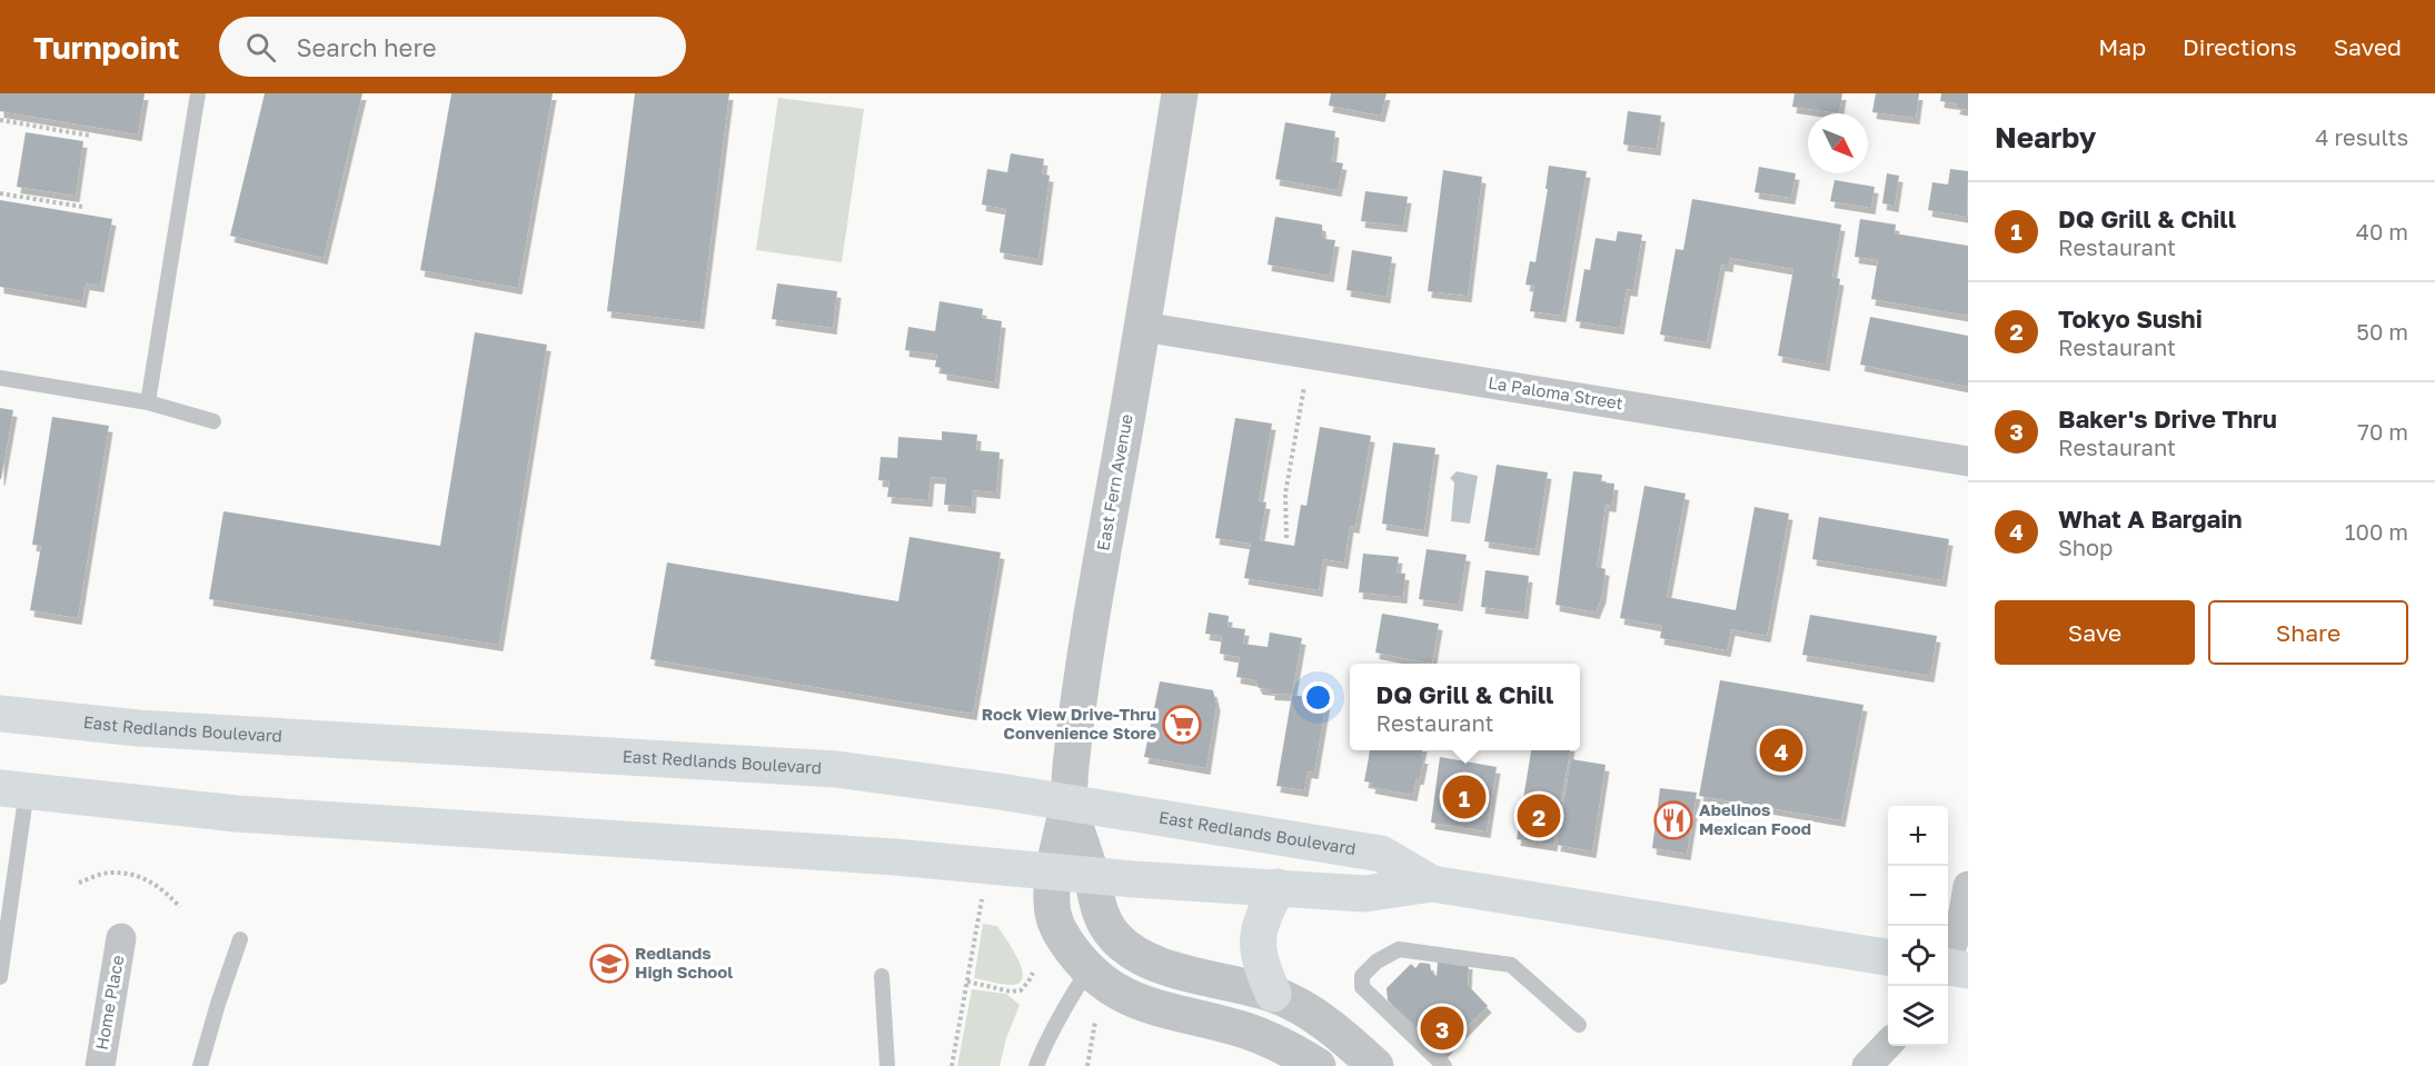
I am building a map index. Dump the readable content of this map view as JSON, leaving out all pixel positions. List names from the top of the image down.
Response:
{
  "streets": {
    "main road": ["East Redlands Boulevard"],
    "street": ["La Paloma Street", "East Fern Avenue", "Home Place"]
  },
  "crossings": [
    ["La Paloma Street", "East Fern Avenue"],
    ["East Fern Avenue", "East Redlands Boulevard"]
  ],
  "places": {
    "supermarket": ["Rock View Drive-Thru Convenience Store"],
    "restaurant": ["Abelinos Mexican Food"],
    "school or university": ["Redlands High School"]
  },
  "north": "bottom right",
  "page": {
    "header": "Turnpoint",
    "search": "Search here",
    "nav": ["Map", "Directions", "Saved"],
    "heading": ["Nearby", "4 results"],
    "list": [
      {
        "mark": "1",
        "name": "DQ Grill & Chill",
        "note": "Restaurant",
        "value": "40 m"
      },
      {
        "mark": "2",
        "name": "Tokyo Sushi",
        "note": "Restaurant",
        "value": "50 m"
      },
      {
        "mark": "3",
        "name": "Baker's Drive Thru",
        "note": "Restaurant",
        "value": "70 m"
      },
      {
        "mark": "4",
        "name": "What A Bargain",
        "note": "Shop",
        "value": "100 m"
      }
    ],
    "buttons": ["Save", "Share"],
    "popup": ["DQ Grill & Chill", "Restaurant"],
    "pins": [
      "4",
      "1",
      "2",
      "3"
    ],
    "map_buttons": ["+", "−"]
  }
}
